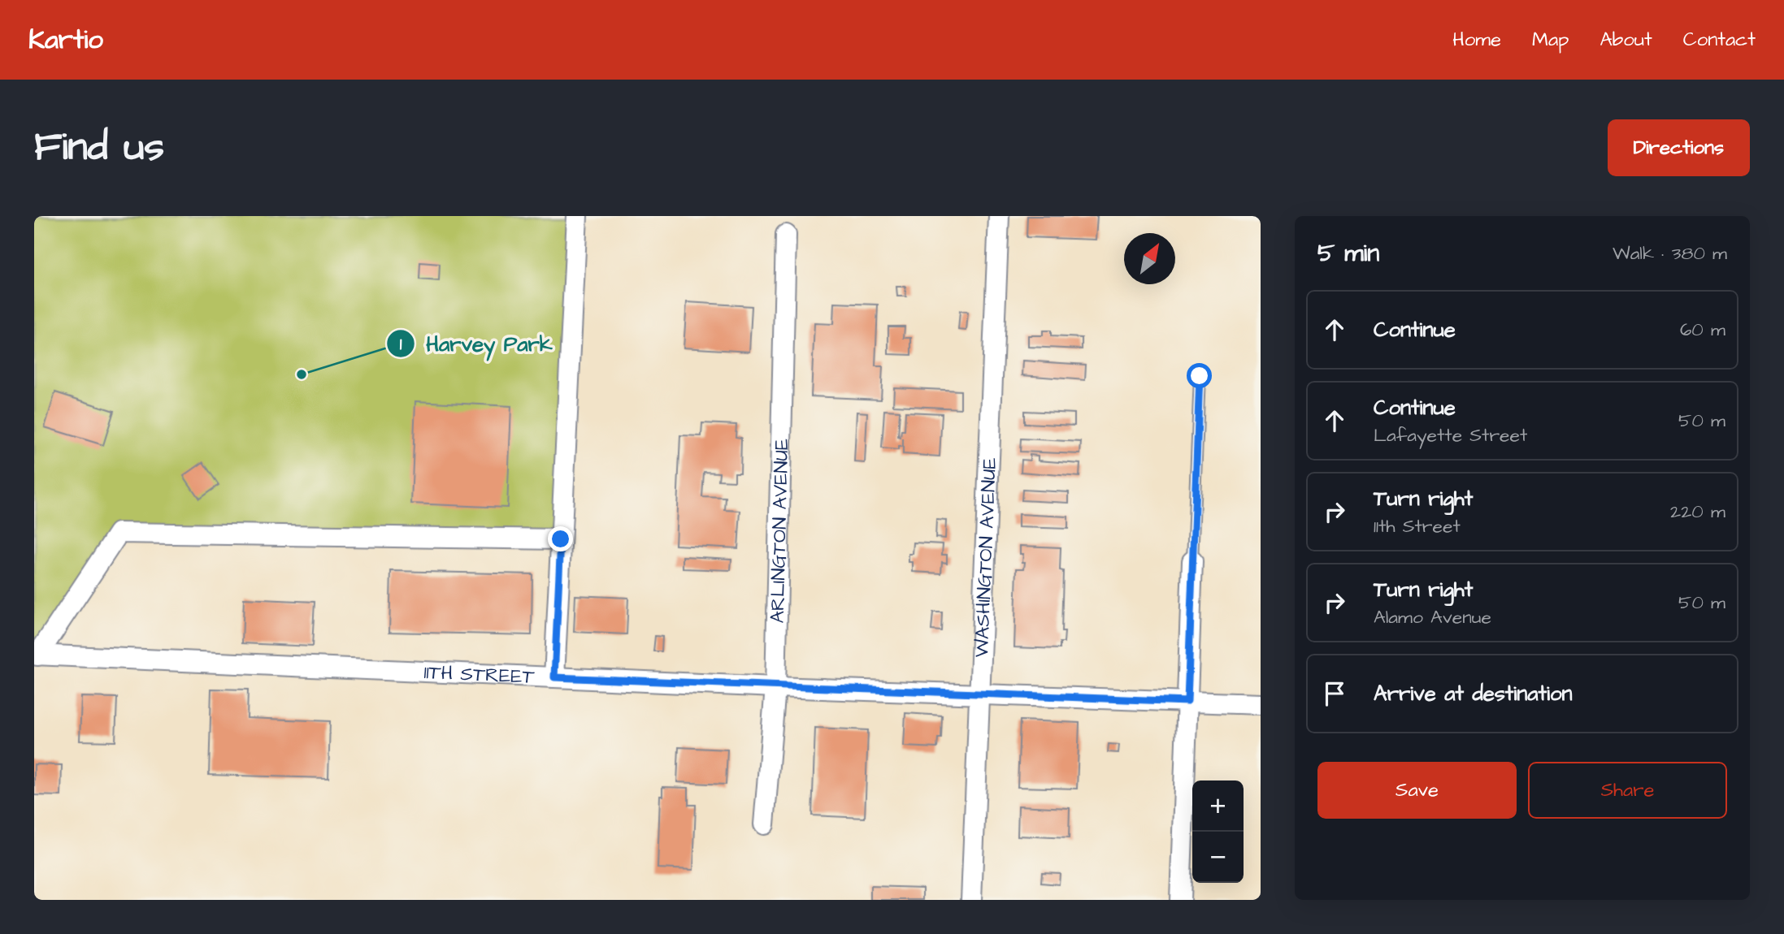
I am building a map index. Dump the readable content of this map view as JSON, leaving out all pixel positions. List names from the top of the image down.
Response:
{
  "streets": {
    "street": ["ARLINGTON AVENUE", "WASHINGTON AVENUE", "11TH STREET"]
  },
  "crossings": [
    ["ARLINGTON AVENUE", "11TH STREET"],
    ["WASHINGTON AVENUE", "11TH STREET"]
  ],
  "places": ["Harvey Park"],
  "north": "top right",
  "page": {
    "header": "Kartio",
    "nav": [
      "Home",
      "Map",
      "About",
      "Contact"
    ],
    "buttons": [
      "Directions",
      ["Save", "Share"]
    ],
    "title": "Find us",
    "heading": ["5 min", "Walk · 380 m"],
    "list": [
      ["Continue", "60 m"],
      ["Continue", "Lafayette Street", "50 m"],
      ["Turn right", "11th Street", "220 m"],
      ["Turn right", "Alamo Avenue", "50 m"],
      "Arrive at destination"
    ],
    "map_buttons": ["+", "−"]
  }
}
